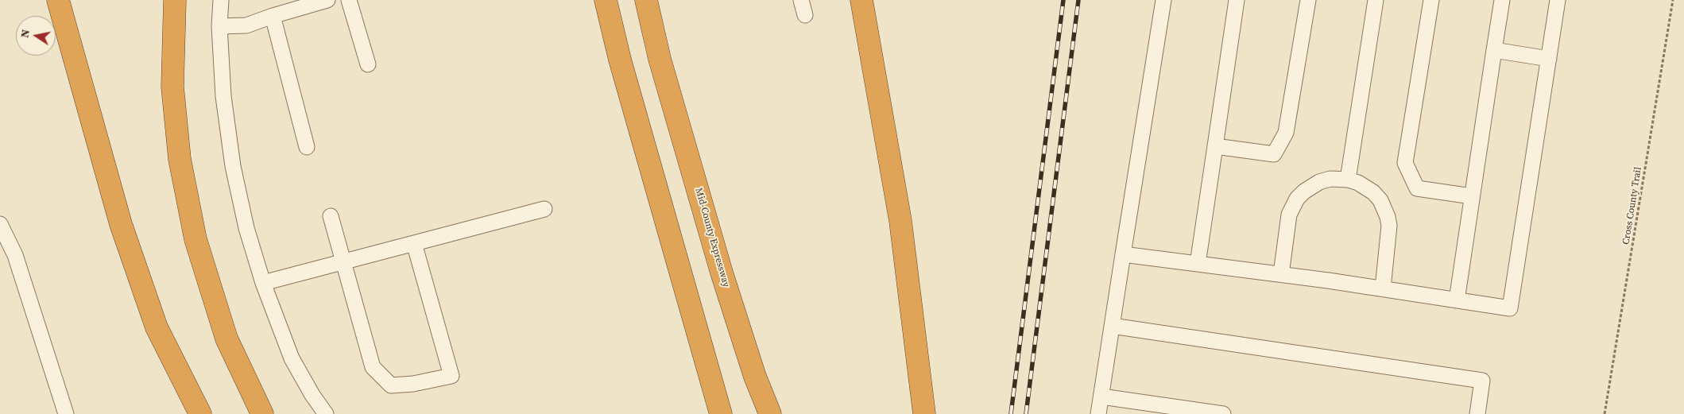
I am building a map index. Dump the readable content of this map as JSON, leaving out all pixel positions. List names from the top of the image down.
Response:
{
  "streets": {
    "highway": ["Mid-County Expressway"],
    "path": ["Cross County Trail"]
  },
  "north": "left"
}
